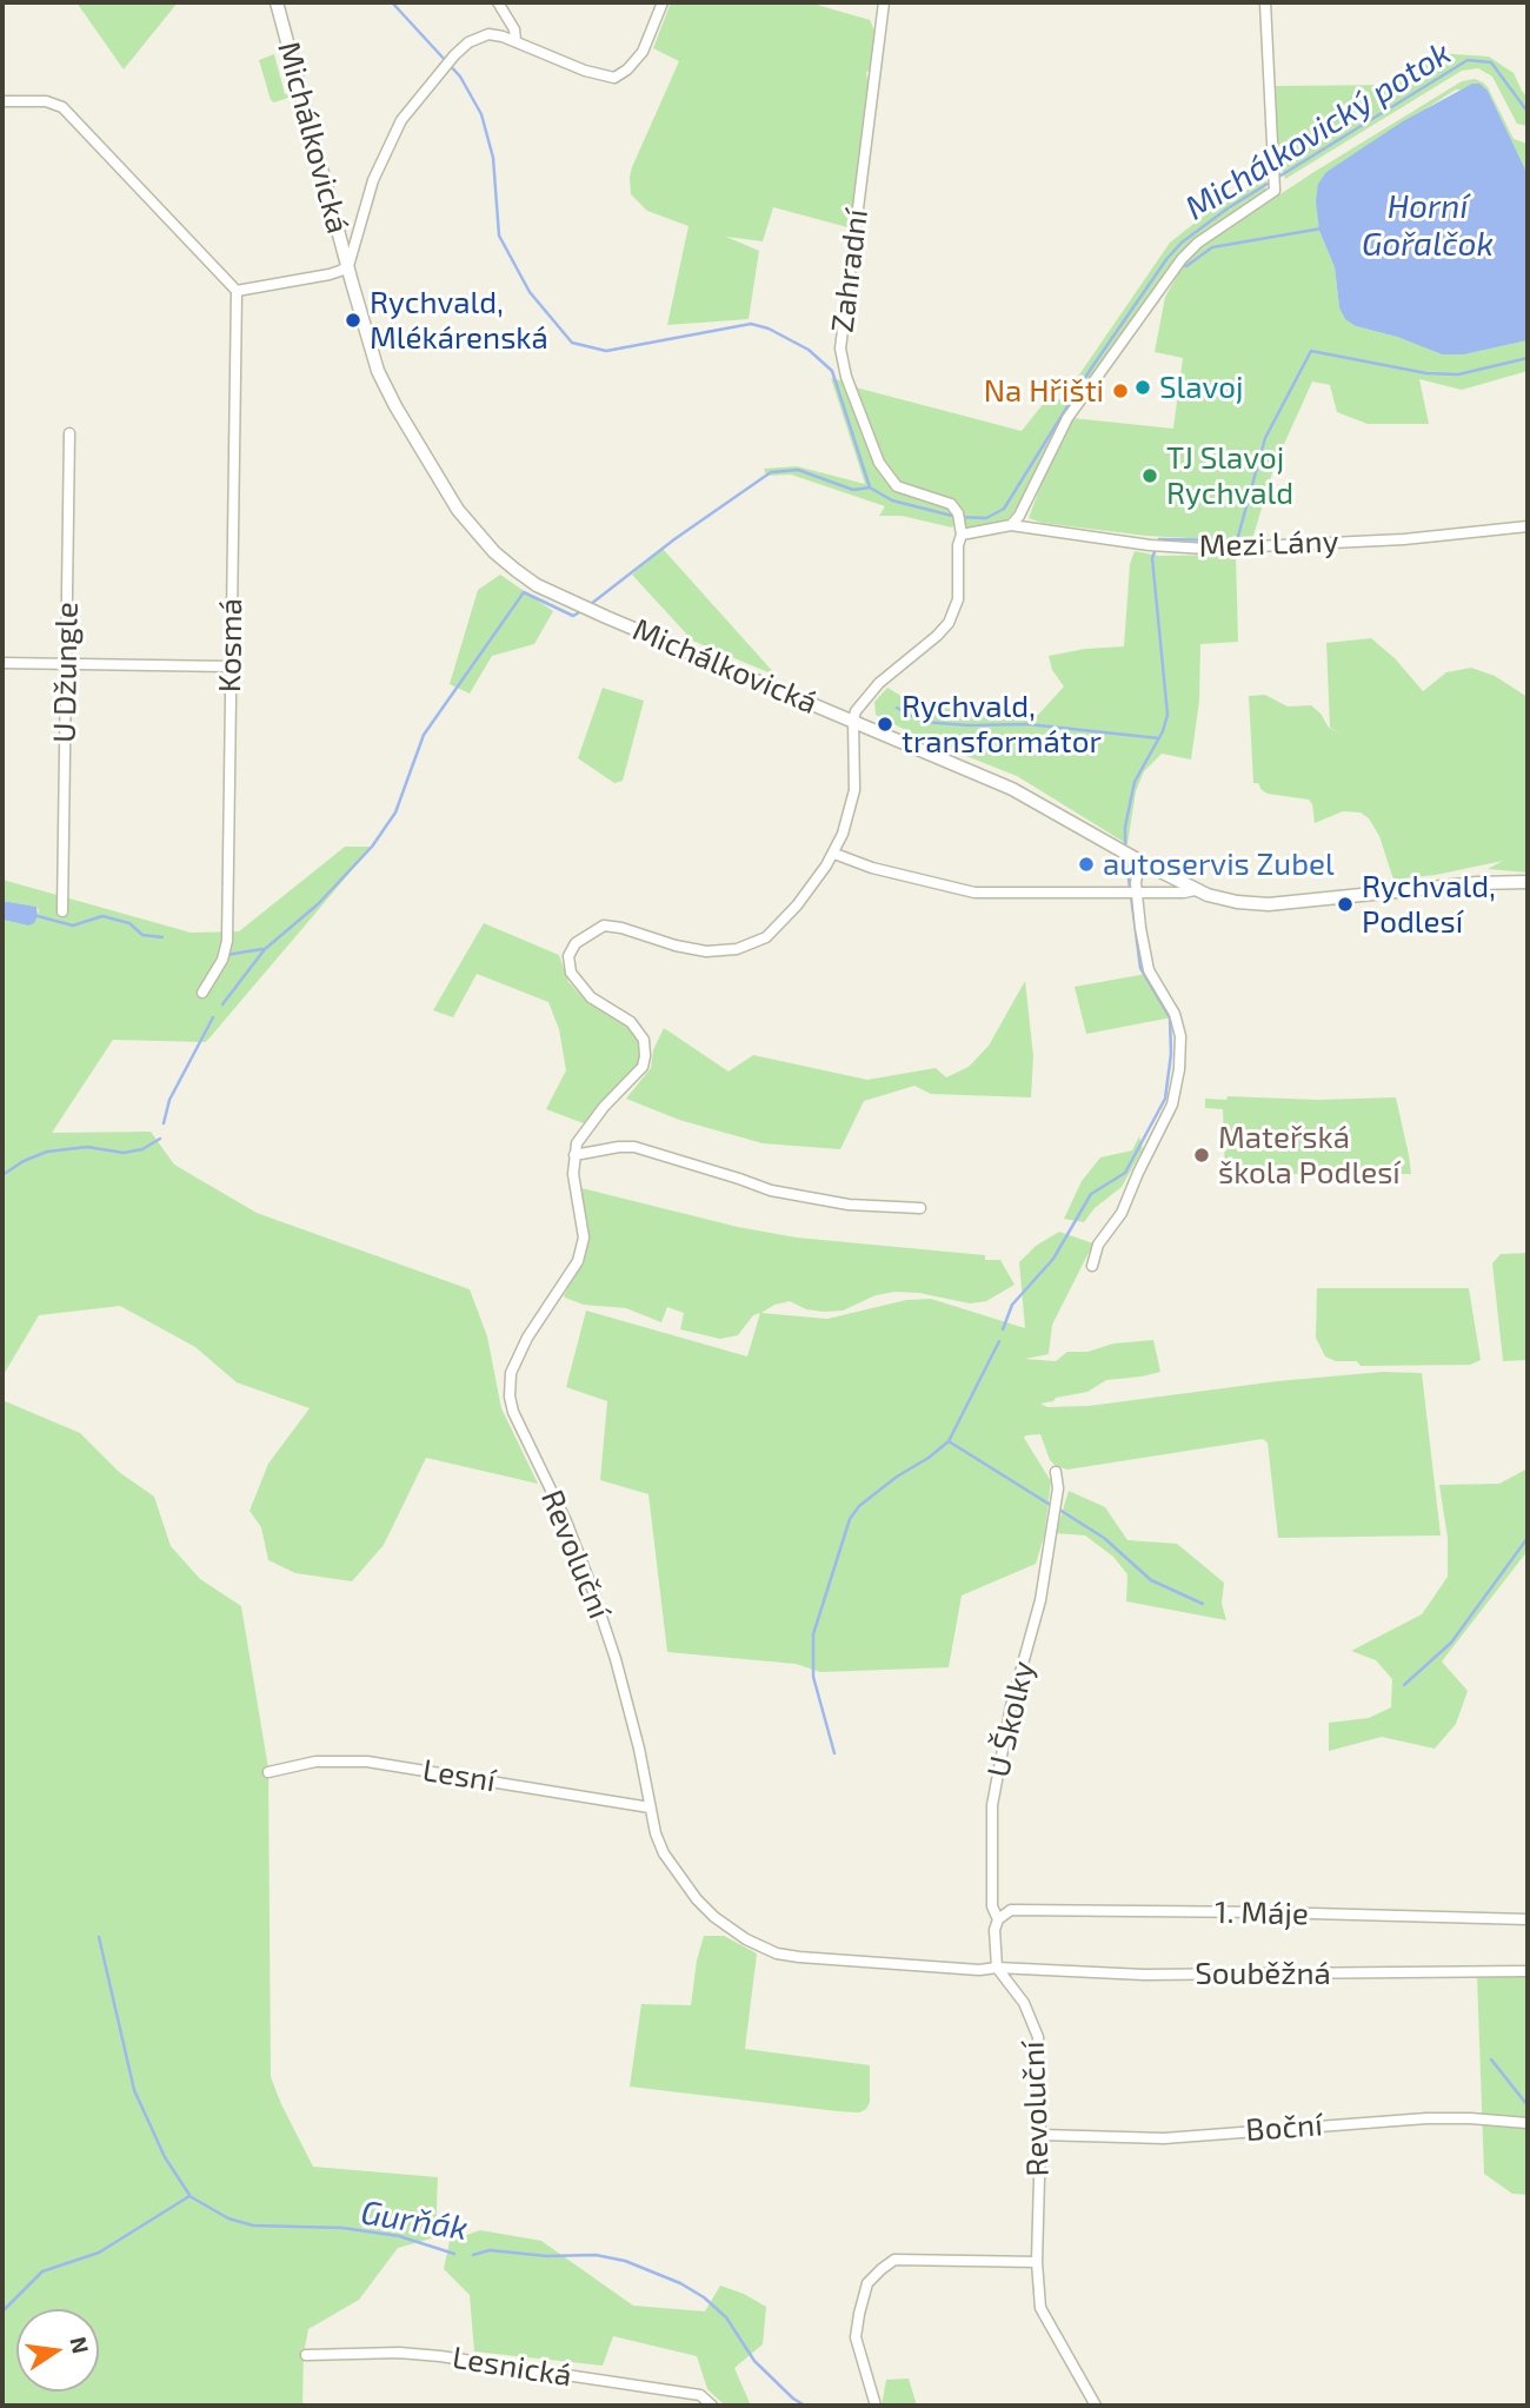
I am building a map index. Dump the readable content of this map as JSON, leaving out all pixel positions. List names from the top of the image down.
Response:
{
  "streets": {
    "street": [
      "Michálkovická",
      "Zahradní",
      "Mezi Lány",
      "Kosmá",
      "U Džungle",
      "Revoluční",
      "U Školky",
      "Lesní",
      "1. Máje",
      "Souběžná",
      "Boční",
      "Lesnická"
    ]
  },
  "crossings": [
    ["Michálkovická", "Zahradní"],
    ["Zahradní", "Mezi Lány"],
    ["Revoluční", "U Školky"],
    ["Revoluční", "Lesní"],
    ["Revoluční", "Souběžná"],
    ["Revoluční", "Boční"],
    ["U Školky", "1. Máje"],
    ["U Školky", "Souběžná"]
  ],
  "water": ["Michálkovický potok", "Horní Gořalčok", "Gurňák"],
  "places": [
    "Rychvald, Mlékárenská",
    "Slavoj",
    "Na Hřišti",
    "TJ Slavoj Rychvald",
    "Rychvald, transformátor",
    "autoservis Zubel",
    "Rychvald, Podlesí",
    "Mateřská škola Podlesí"
  ],
  "north": "right"
}
